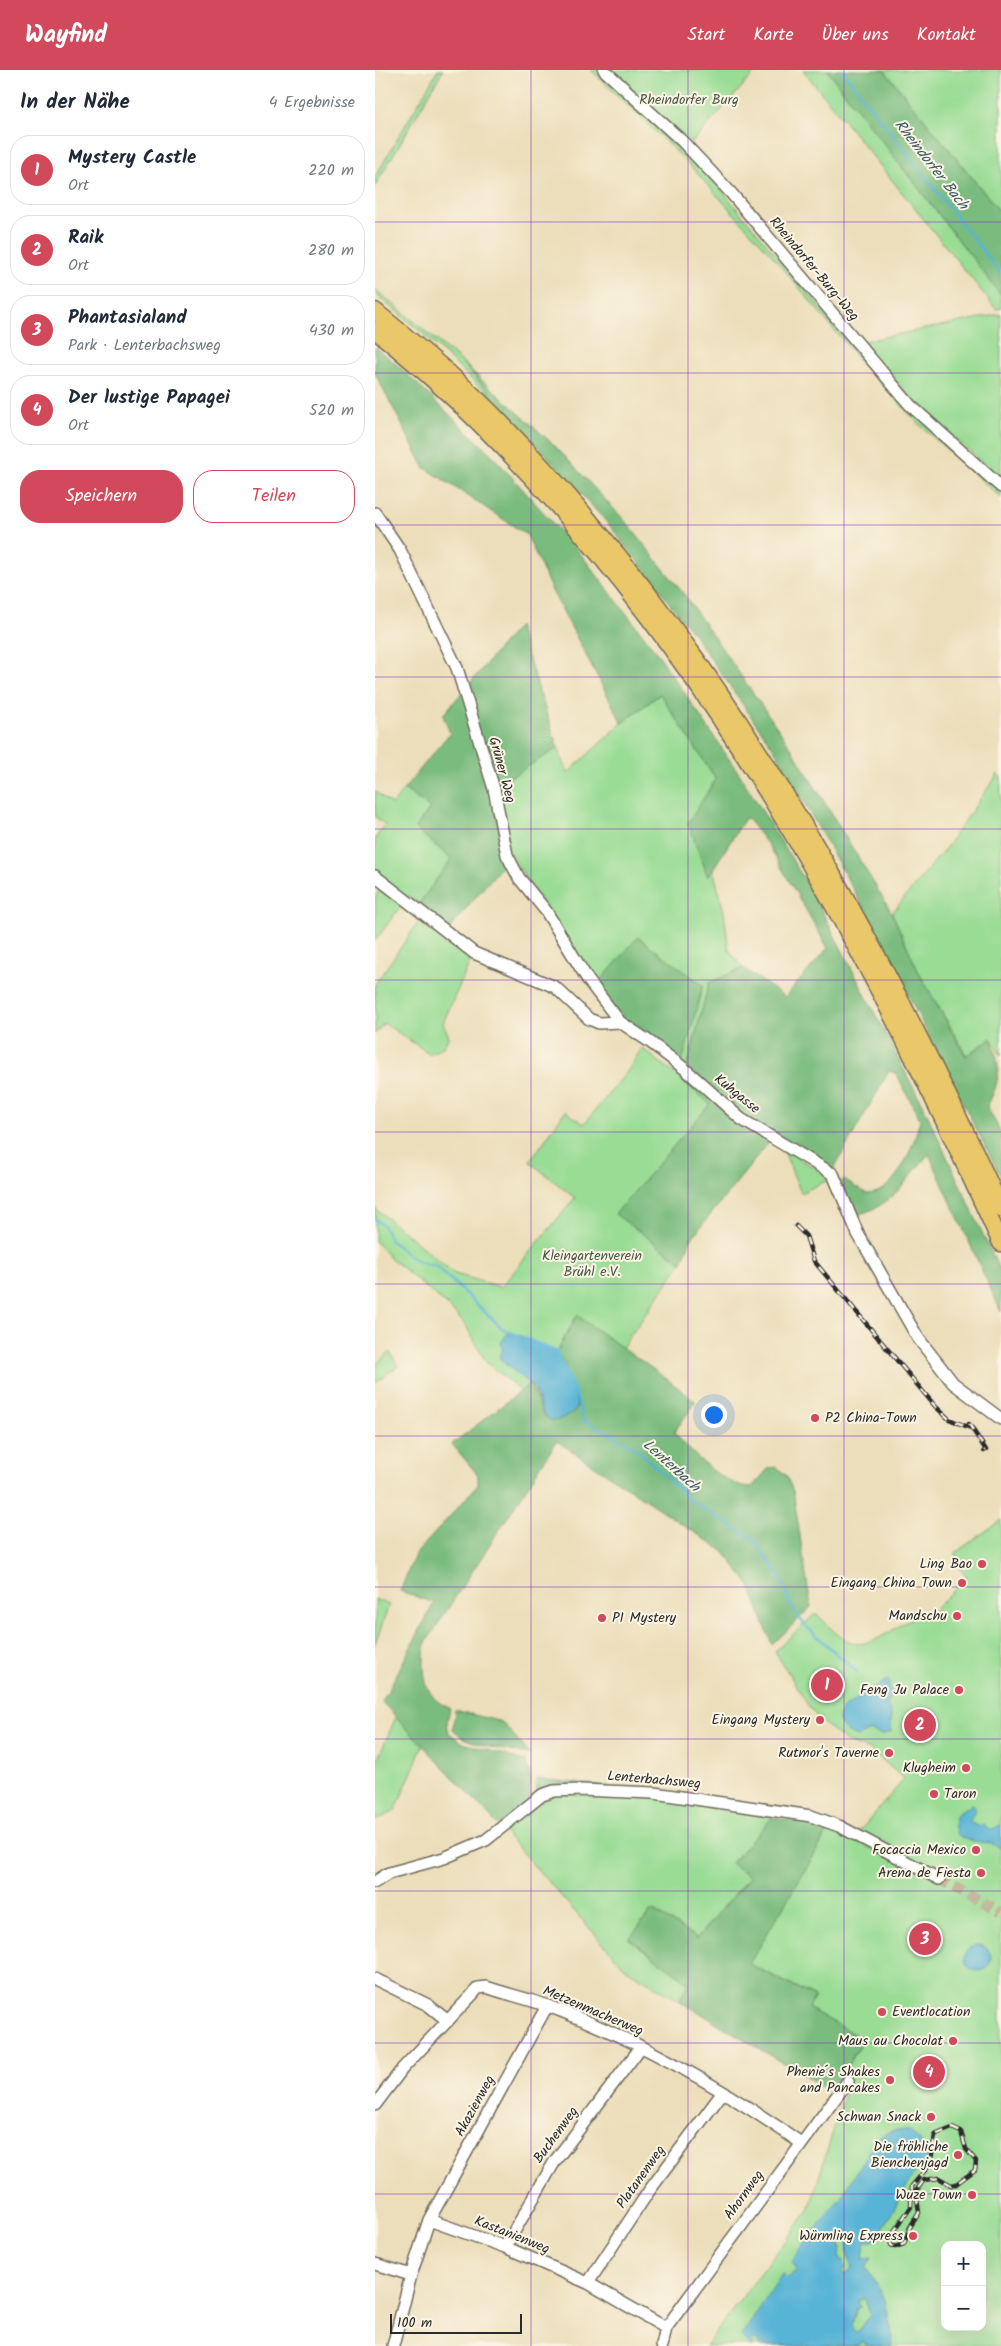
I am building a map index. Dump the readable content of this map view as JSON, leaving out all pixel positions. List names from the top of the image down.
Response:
{
  "streets": {
    "street": [
      "Rheindorfer-Burg-Weg",
      "Grüner Weg",
      "Kuhgasse",
      "Lenterbachsweg",
      "Metzenmacherweg",
      "Akazienweg",
      "Buchenweg",
      "Platanenweg",
      "Ahornweg",
      "Kastanienweg"
    ]
  },
  "crossings": [
    ["Grüner Weg", "Kuhgasse"],
    ["Metzenmacherweg", "Akazienweg"],
    ["Metzenmacherweg", "Buchenweg"],
    ["Metzenmacherweg", "Platanenweg"],
    ["Metzenmacherweg", "Ahornweg"],
    ["Akazienweg", "Kastanienweg"],
    ["Buchenweg", "Kastanienweg"],
    ["Platanenweg", "Kastanienweg"],
    ["Ahornweg", "Kastanienweg"]
  ],
  "water": ["Rheindorfer Bach", "Lenterbach"],
  "parks": ["Rheindorfer Burg", "Kleingartenverein Brühl e.V."],
  "places": [
    "P2 China-Town",
    "Ling Bao",
    "Eingang China Town",
    "Mandschu",
    "P1 Mystery",
    "Feng Ju Palace",
    "Eingang Mystery",
    "Rutmor's Taverne",
    "Klugheim",
    "Taron",
    "Focaccia Mexico",
    "Arena de Fiesta",
    "Eventlocation",
    "Maus au Chocolat",
    "Phenie´s Shakes and Pancakes",
    "Schwan Snack",
    "Die fröhliche Bienchenjagd",
    "Wuze Town",
    "Würmling Express"
  ],
  "scale_bar": "100 m",
  "page": {
    "header": "Wayfind",
    "nav": [
      "Start",
      "Karte",
      "Über uns",
      "Kontakt"
    ],
    "heading": ["In der Nähe", "4 Ergebnisse"],
    "list": [
      {
        "mark": "1",
        "name": "Mystery Castle",
        "note": "Ort",
        "value": "220 m"
      },
      {
        "mark": "2",
        "name": "Raik",
        "note": "Ort",
        "value": "280 m"
      },
      {
        "mark": "3",
        "name": "Phantasialand",
        "note": "Park · Lenterbachsweg",
        "value": "430 m"
      },
      {
        "mark": "4",
        "name": "Der lustige Papagei",
        "note": "Ort",
        "value": "520 m"
      }
    ],
    "buttons": ["Speichern", "Teilen"],
    "pins": [
      "1",
      "2",
      "3",
      "4"
    ],
    "map_buttons": ["+", "−"],
    "scale": "100 m"
  }
}
